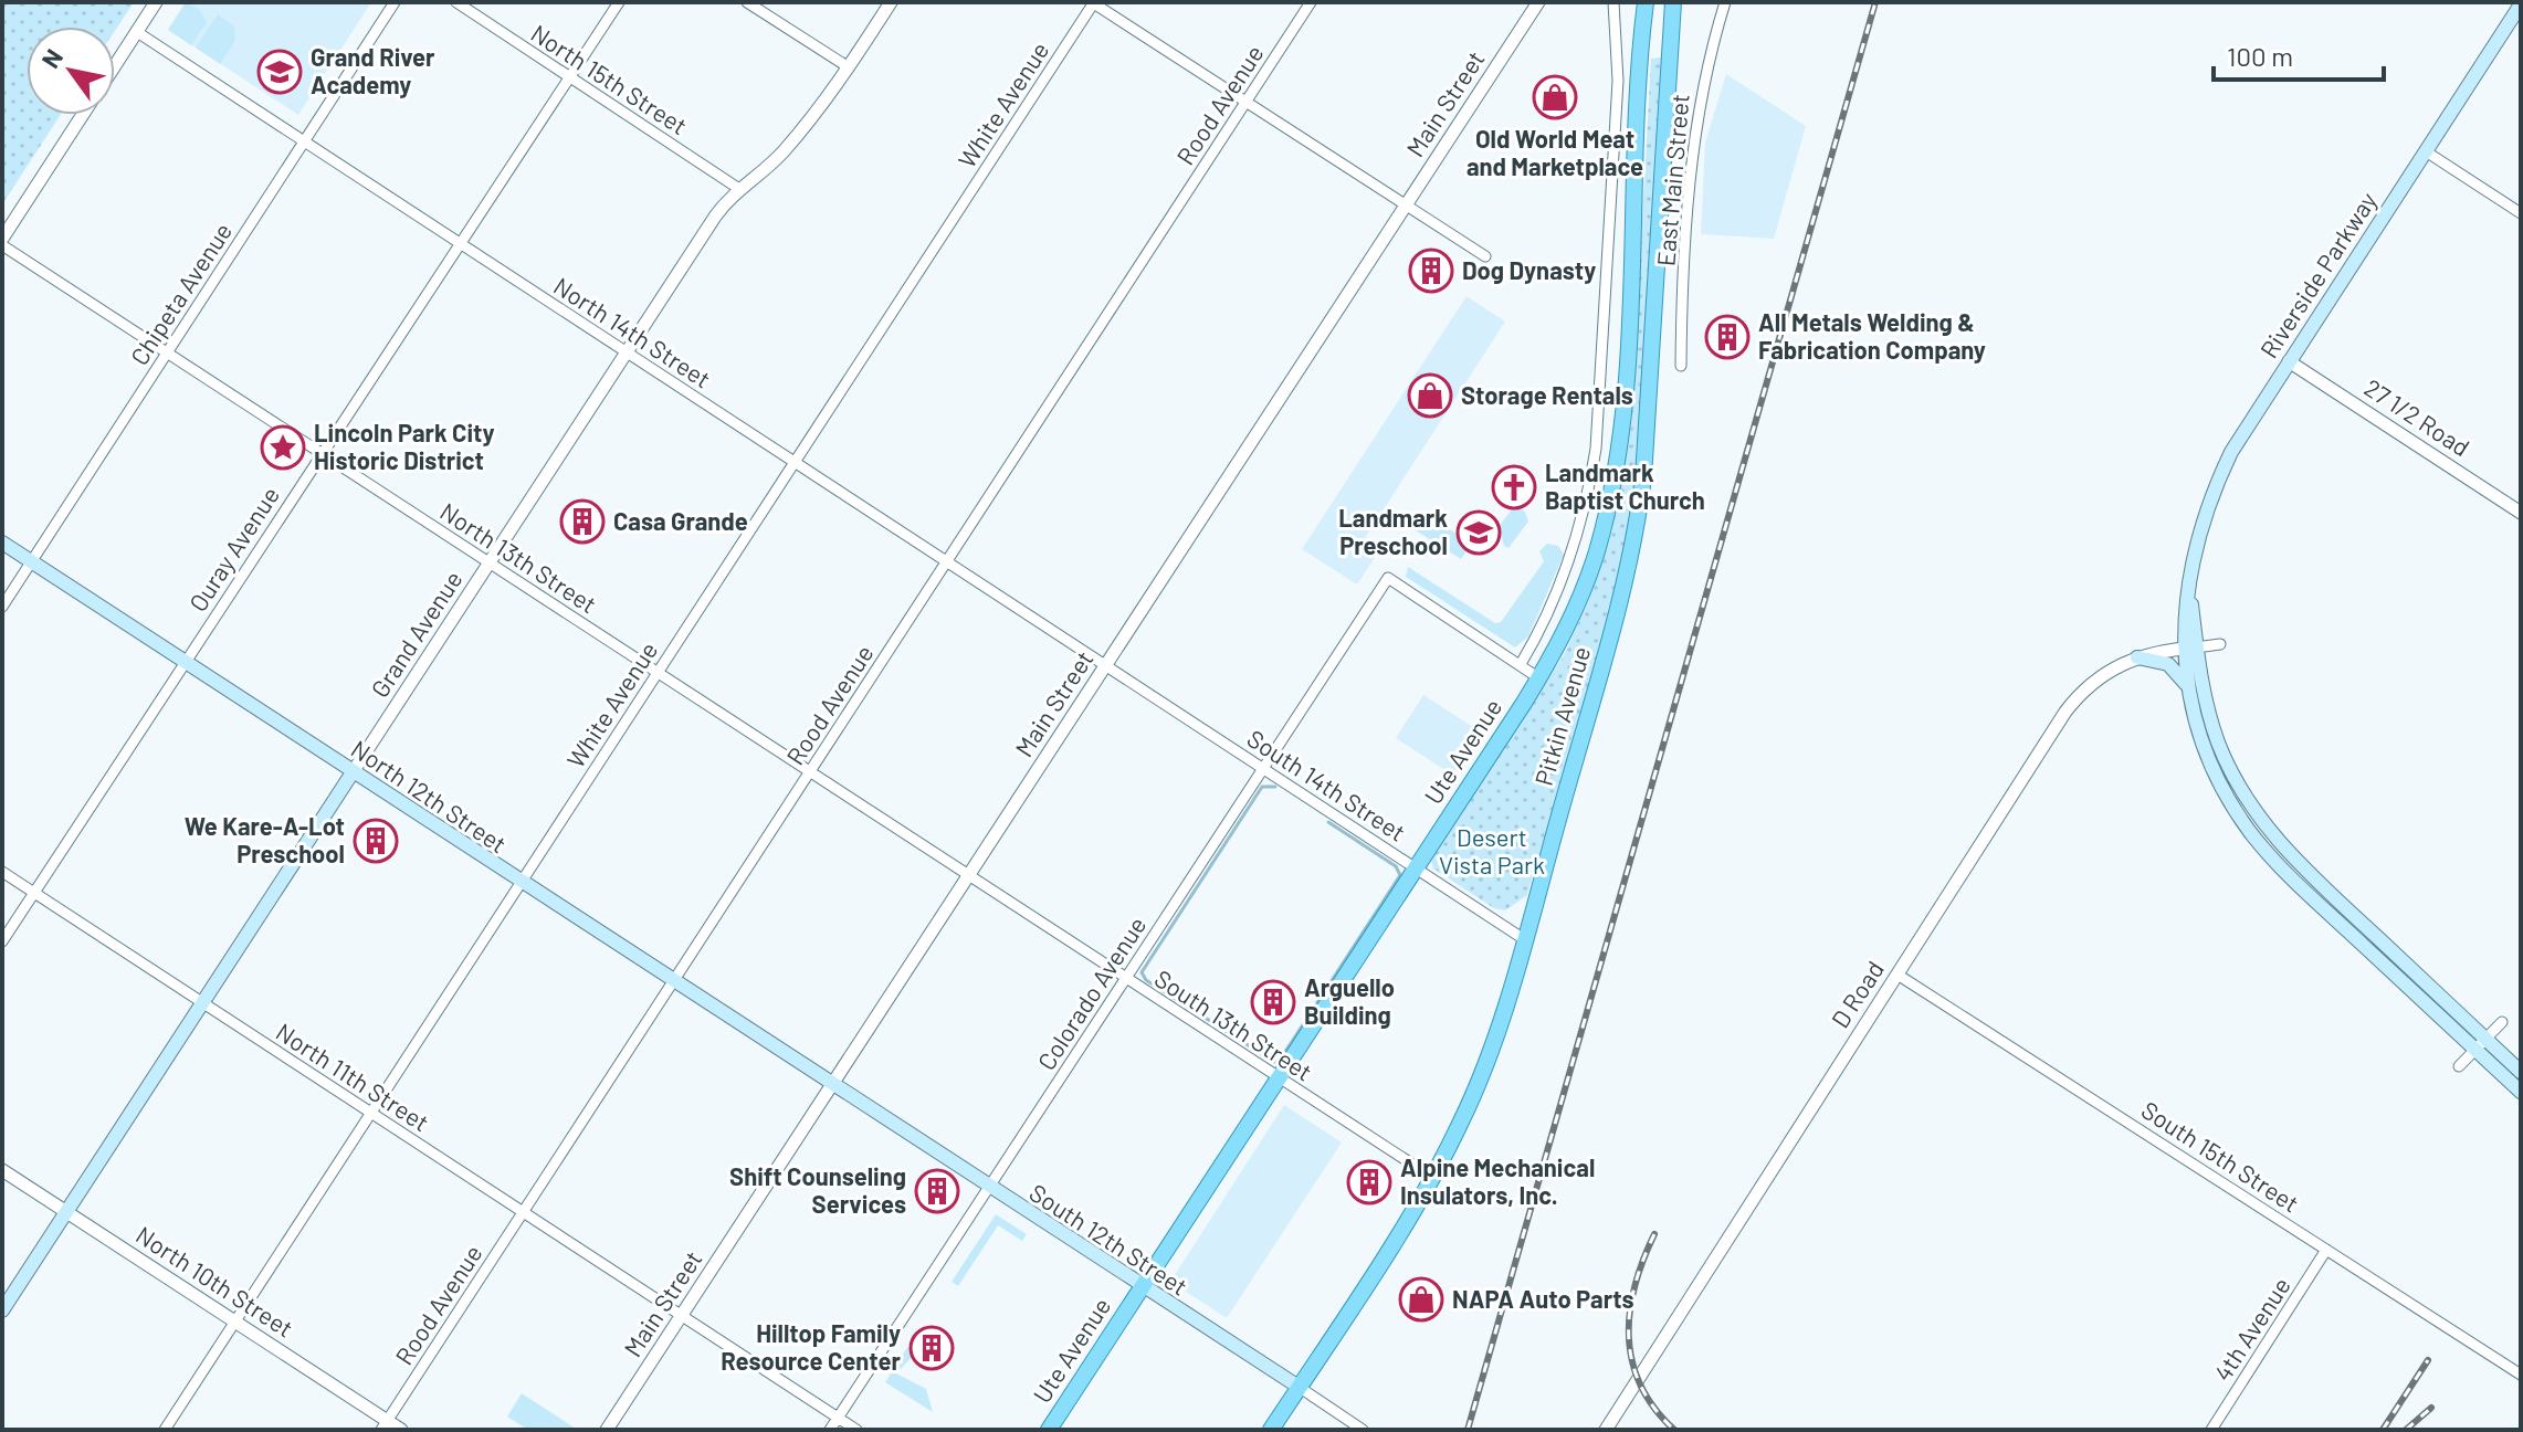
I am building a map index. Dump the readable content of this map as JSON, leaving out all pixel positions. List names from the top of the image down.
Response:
{
  "streets": {
    "main road": [
      "Riverside Parkway",
      "Grand Avenue",
      "Pitkin Avenue",
      "Ute Avenue",
      "North 12th Street",
      "South 12th Street"
    ],
    "street": [
      "North 15th Street",
      "Main Street",
      "White Avenue",
      "Rood Avenue",
      "East Main Street",
      "Chipeta Avenue",
      "North 14th Street",
      "27 1/2 Road",
      "Ouray Avenue",
      "North 13th Street",
      "South 14th Street",
      "Colorado Avenue",
      "D Road",
      "South 13th Street",
      "North 11th Street",
      "South 15th Street",
      "North 10th Street",
      "4th Avenue"
    ]
  },
  "crossings": [
    ["North 15th Street", "Ouray Avenue"],
    ["North 15th Street", "Grand Avenue"],
    ["Main Street", "North 14th Street"],
    ["Main Street", "North 13th Street"],
    ["Main Street", "South 14th Street"],
    ["Main Street", "North 12th Street"],
    ["Main Street", "South 13th Street"],
    ["Main Street", "North 11th Street"],
    ["Main Street", "South 12th Street"],
    ["White Avenue", "North 14th Street"],
    ["White Avenue", "North 13th Street"],
    ["White Avenue", "North 12th Street"],
    ["White Avenue", "North 11th Street"],
    ["White Avenue", "North 10th Street"],
    ["Rood Avenue", "North 14th Street"],
    ["Rood Avenue", "North 13th Street"],
    ["Rood Avenue", "North 12th Street"],
    ["Rood Avenue", "North 11th Street"],
    ["Rood Avenue", "North 10th Street"],
    ["Riverside Parkway", "27 1/2 Road"],
    ["Riverside Parkway", "D Road"],
    ["Chipeta Avenue", "North 14th Street"],
    ["Chipeta Avenue", "North 13th Street"],
    ["Chipeta Avenue", "North 12th Street"],
    ["North 14th Street", "Ouray Avenue"],
    ["North 14th Street", "Grand Avenue"],
    ["North 14th Street", "South 14th Street"],
    ["Ouray Avenue", "North 13th Street"],
    ["Ouray Avenue", "North 12th Street"],
    ["Ouray Avenue", "North 11th Street"],
    ["North 13th Street", "Grand Avenue"],
    ["North 13th Street", "South 13th Street"],
    ["Grand Avenue", "North 12th Street"],
    ["Grand Avenue", "North 11th Street"],
    ["Grand Avenue", "North 10th Street"],
    ["Pitkin Avenue", "South 14th Street"],
    ["Pitkin Avenue", "South 13th Street"],
    ["Pitkin Avenue", "South 12th Street"],
    ["Ute Avenue", "South 14th Street"],
    ["Ute Avenue", "South 13th Street"],
    ["Ute Avenue", "South 12th Street"],
    ["South 14th Street", "Colorado Avenue"],
    ["North 12th Street", "South 12th Street"],
    ["Colorado Avenue", "South 13th Street"],
    ["Colorado Avenue", "North 11th Street"],
    ["Colorado Avenue", "South 12th Street"],
    ["D Road", "South 15th Street"],
    ["South 15th Street", "4th Avenue"]
  ],
  "parks": ["Desert Vista Park"],
  "places": {
    "school or university": ["Grand River Academy", "Landmark Preschool"],
    "shop": ["Old World Meat and Marketplace", "Storage Rentals", "NAPA Auto Parts"],
    "building": [
      "Dog Dynasty",
      "All Metals Welding & Fabrication Company",
      "Casa Grande",
      "We Kare-A-Lot Preschool",
      "Arguello Building",
      "Alpine Mechanical Insulators, Inc.",
      "Shift Counseling Services",
      "Hilltop Family Resource Center"
    ],
    "place": ["Lincoln Park City Historic District"],
    "church": ["Landmark Baptist Church"]
  },
  "scale_bar": "100 m",
  "north": "top left"
}
